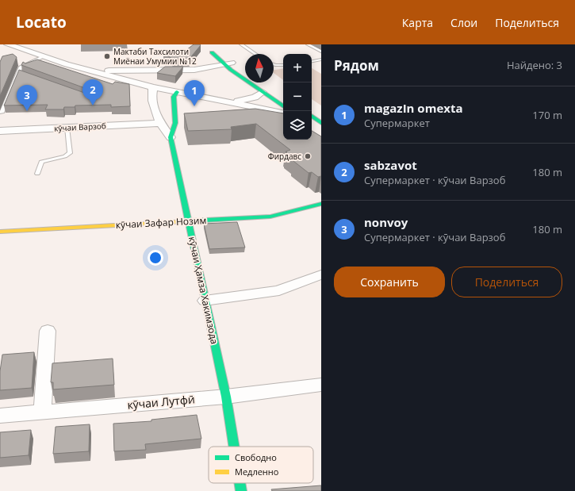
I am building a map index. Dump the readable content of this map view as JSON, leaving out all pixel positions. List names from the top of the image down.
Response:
{
  "streets": {
    "main road": ["кӯчаи Зафар Нозим", "кӯчаи Ҳамза Хакимзода"],
    "street": ["кӯчаи Варзоб", "кӯчаи Лутфӣ"]
  },
  "crossings": [
    ["кӯчаи Зафар Нозим", "кӯчаи Ҳамза Хакимзода"],
    ["кӯчаи Ҳамза Хакимзода", "кӯчаи Лутфӣ"]
  ],
  "places": ["Мактаби Тахсилоти Миёнаи Умумии №12", "Фирдавс"],
  "legend": ["Свободно", "Медленно"],
  "north": "top",
  "page": {
    "header": "Locato",
    "nav": ["Карта", "Слои", "Поделиться"],
    "heading": ["Рядом", "Найдено: 3"],
    "map_buttons": ["+", "−"],
    "pins": ["2", "1", "3"],
    "list": [
      {
        "mark": "1",
        "name": "magazIn omexta",
        "note": "Супермаркет",
        "value": "170 m"
      },
      {
        "mark": "2",
        "name": "sabzavot",
        "note": "Супермаркет · кӯчаи Варзоб",
        "value": "180 m"
      },
      {
        "mark": "3",
        "name": "nonvoy",
        "note": "Супермаркет · кӯчаи Варзоб",
        "value": "180 m"
      }
    ],
    "buttons": ["Сохранить", "Поделиться"]
  }
}
